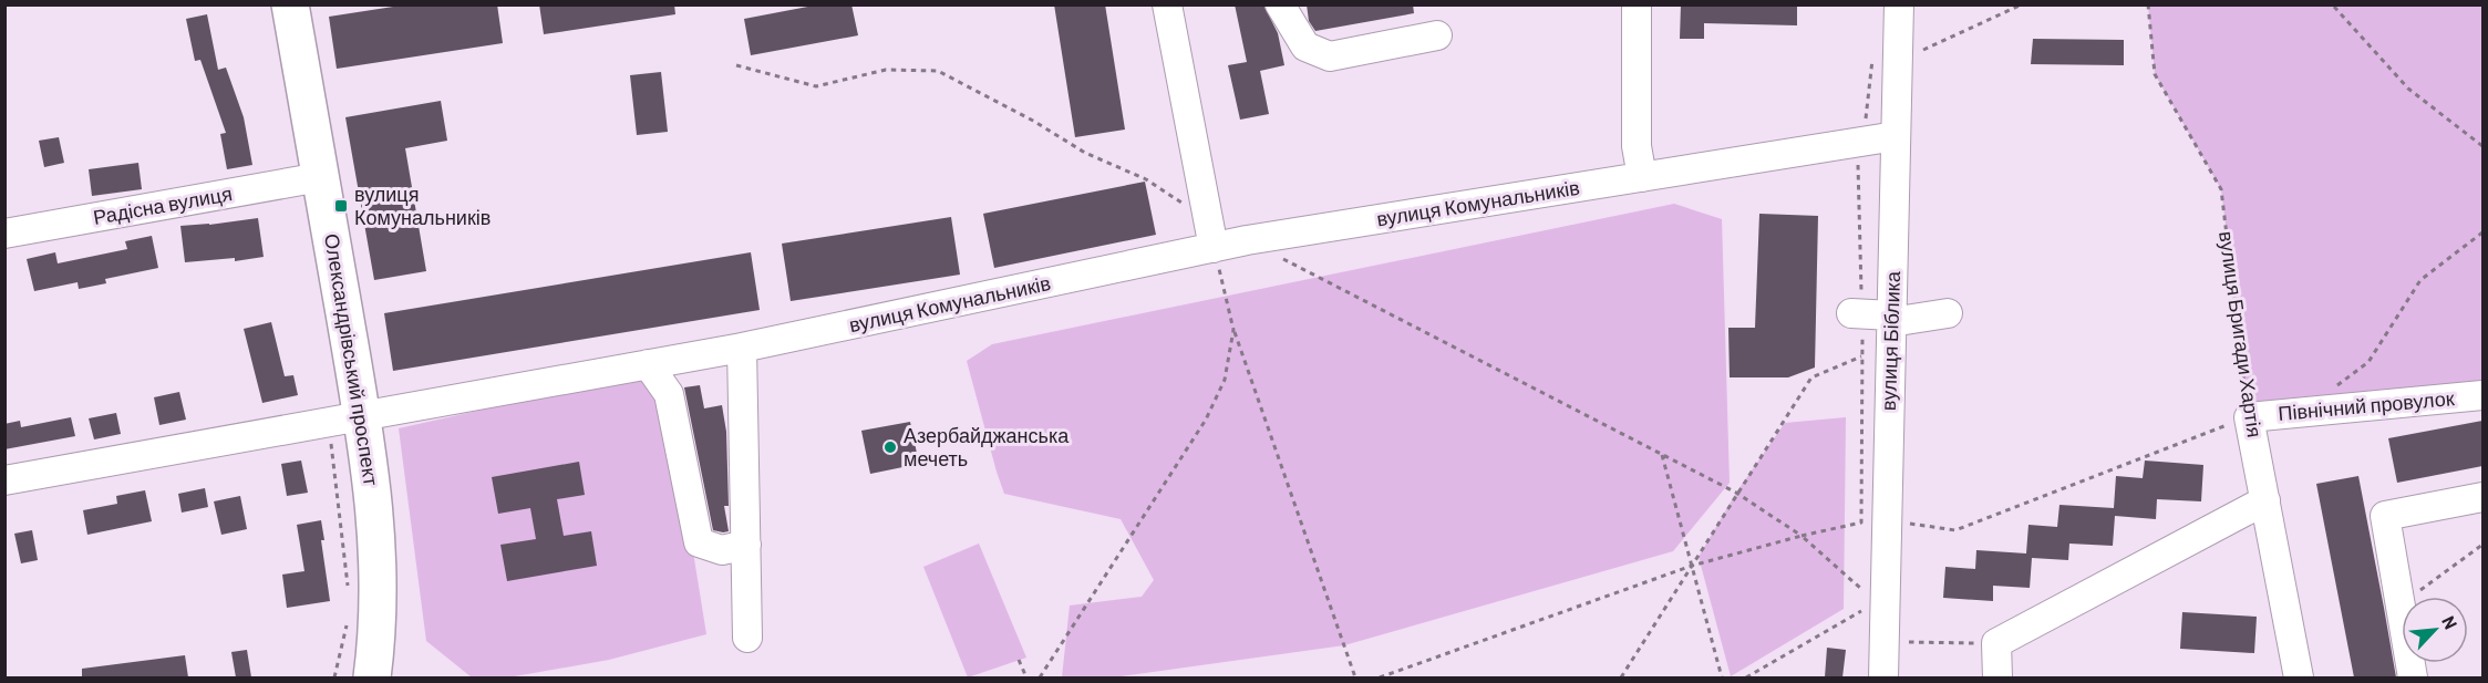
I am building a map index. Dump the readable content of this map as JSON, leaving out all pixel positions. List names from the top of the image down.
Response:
{
  "streets": {
    "main road": ["Олександрівський проспект"],
    "street": [
      "вулиця Комунальників",
      "Радісна вулиця",
      "вулиця Бригади Хартія",
      "вулиця Біблика",
      "Північний провулок"
    ]
  },
  "crossings": [
    ["вулиця Комунальників", "вулиця Біблика"],
    ["вулиця Комунальників", "Олександрівський проспект"],
    ["Радісна вулиця", "Олександрівський проспект"],
    ["вулиця Бригади Хартія", "Північний провулок"]
  ],
  "places": {
    "transit": ["вулиця Комунальників"],
    "other": ["Азербайджанська мечеть"]
  },
  "north": "top right"
}
